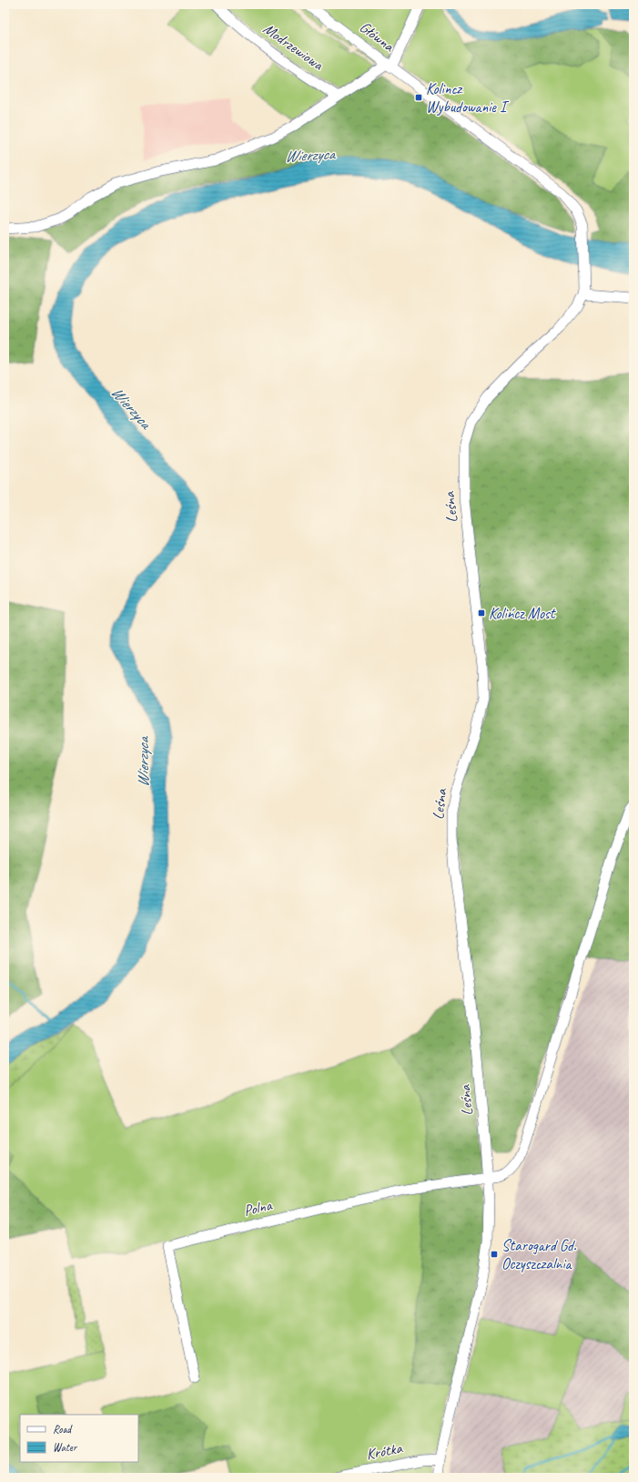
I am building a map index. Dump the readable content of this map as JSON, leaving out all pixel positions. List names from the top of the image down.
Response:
{
  "streets": {
    "street": [
      "Główna",
      "Modrzewiowa",
      "Leśna",
      "Polna",
      "Krótka"
    ]
  },
  "crossings": [
    ["Główna", "Leśna"],
    ["Leśna", "Polna"],
    ["Leśna", "Krótka"]
  ],
  "water": ["Wierzyca"],
  "places": {
    "transit": ["Kolincz Wybudowanie I", "Kolińcz Most", "Starogard Gd. Oczyszczalnia"]
  },
  "legend": ["Road", "Water"]
}
